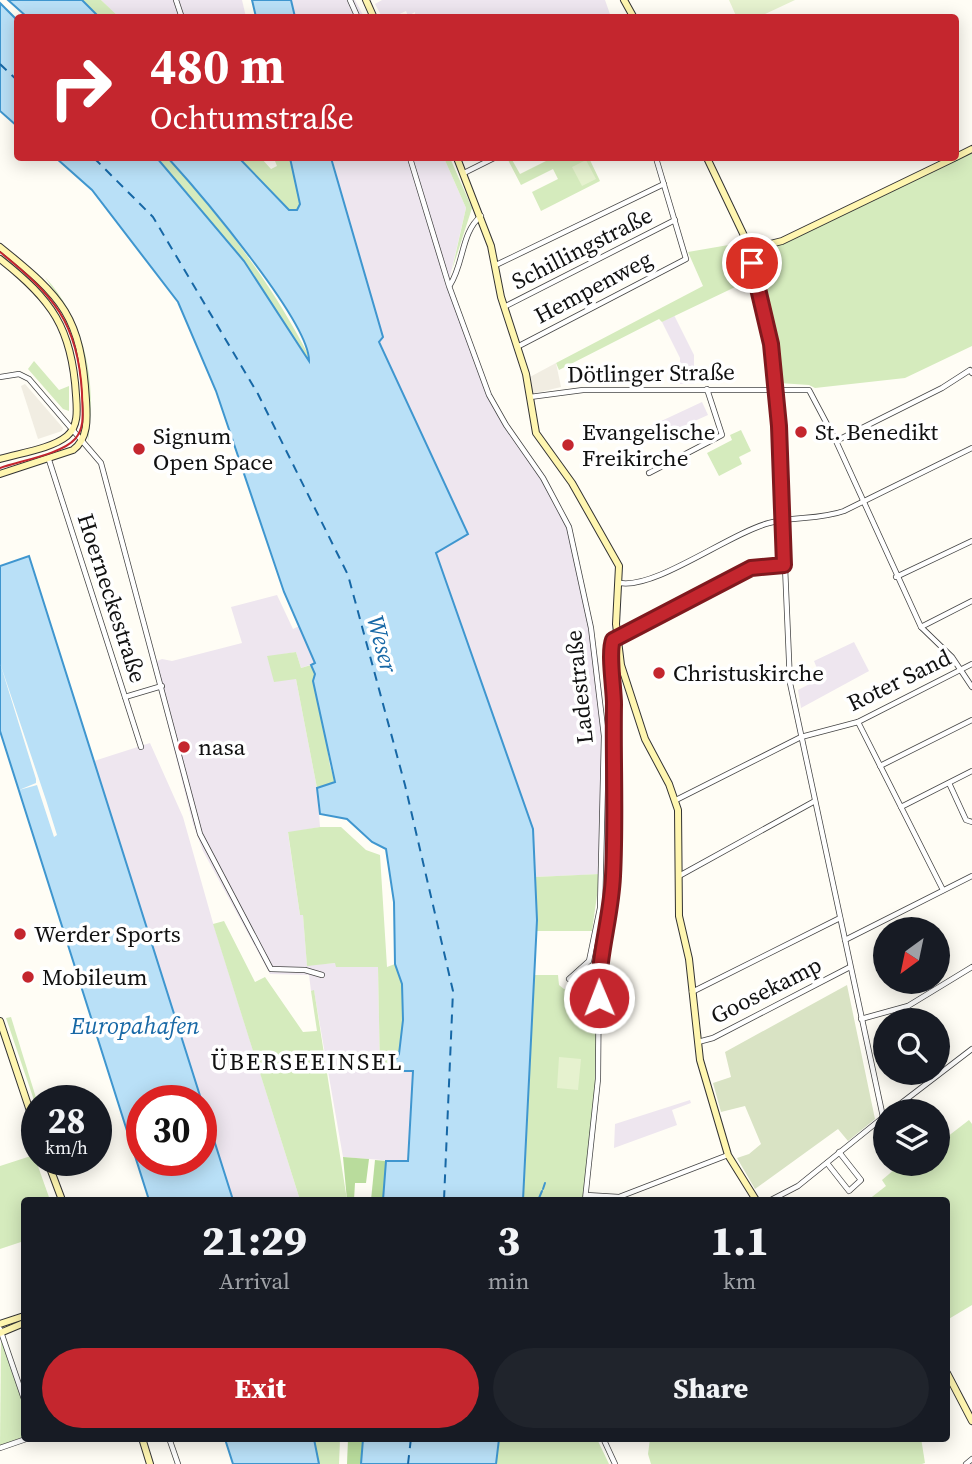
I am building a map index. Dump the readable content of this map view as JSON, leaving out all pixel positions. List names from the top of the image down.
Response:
{
  "streets": {
    "street": [
      "Schillingstraße",
      "Hempenweg",
      "Dötlinger Straße",
      "Hoerneckestraße",
      "Roter Sand",
      "Ladestraße",
      "Goosekamp"
    ]
  },
  "crossings": [
    ["Schillingstraße", "Hempenweg"]
  ],
  "districts": ["ÜBERSEEINSEL"],
  "water": ["Weser", "Europahafen"],
  "places": [
    "St. Benedikt",
    "Evangelische Freikirche",
    "Signum Open Space",
    "Christuskirche",
    "nasa",
    "Werder Sports",
    "Mobileum"
  ],
  "north": "bottom left",
  "page": {
    "turn": ["480 m", "Ochtumstraße"],
    "speed": "28 km/h",
    "limit": "30",
    "eta": [
      "21:29",
      "Arrival",
      "3",
      "min",
      "1.1",
      "km"
    ],
    "buttons": ["Exit", "Share"]
  }
}
